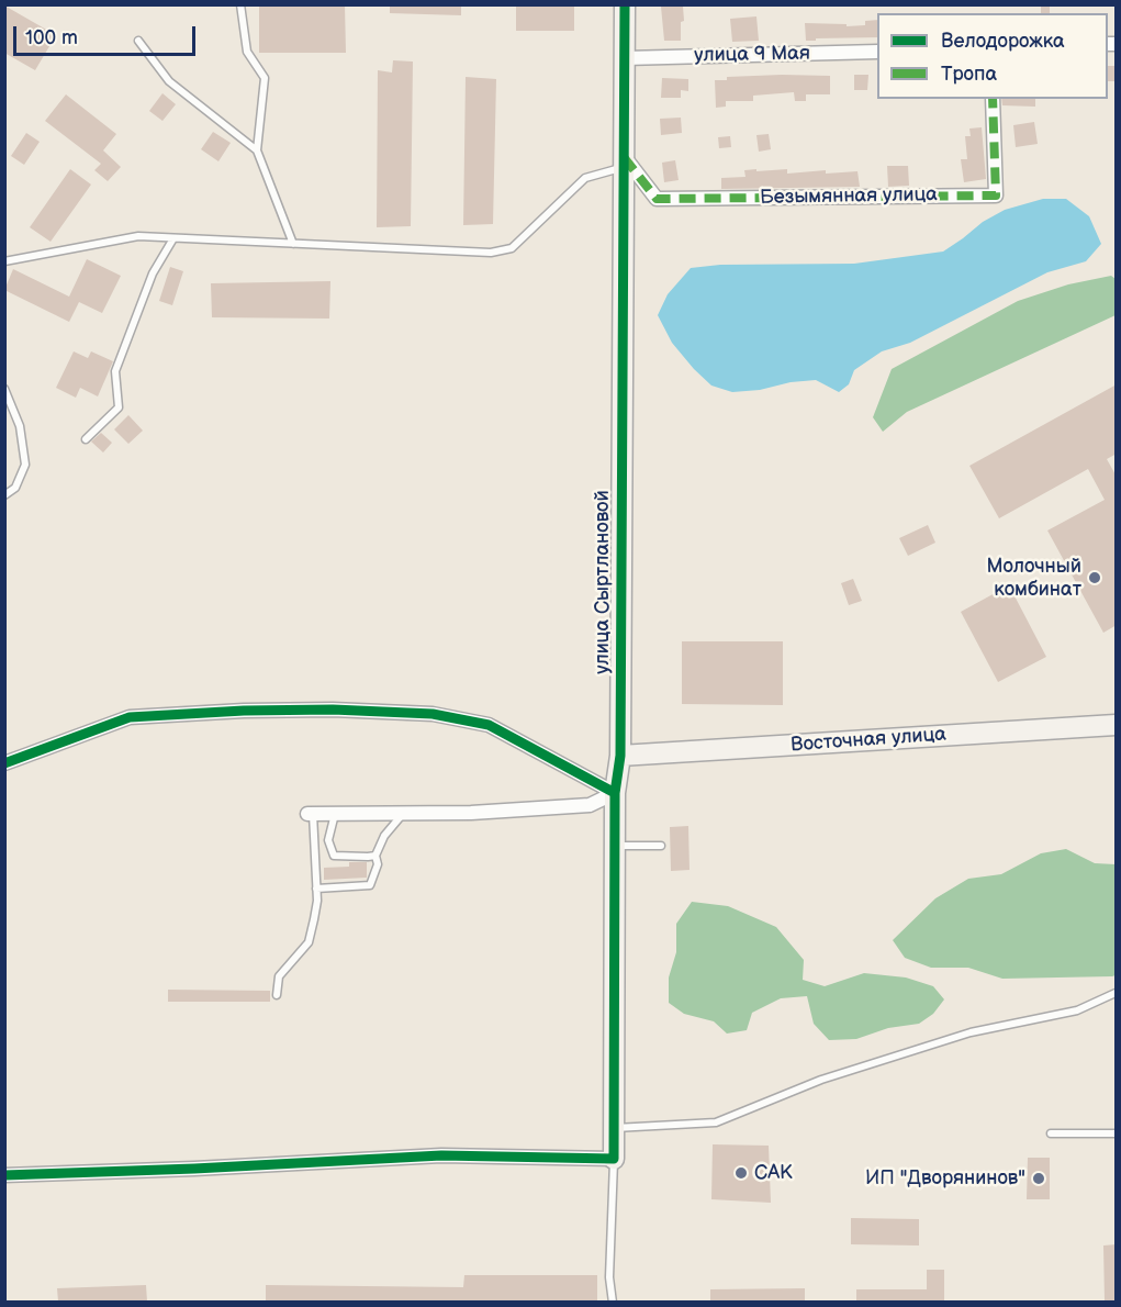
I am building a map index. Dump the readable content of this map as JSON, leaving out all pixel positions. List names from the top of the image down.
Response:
{
  "streets": {
    "street": [
      "улица 9 Мая",
      "Безымянная улица",
      "улица Сыртлановой",
      "Восточная улица"
    ]
  },
  "crossings": [
    ["улица 9 Мая", "улица Сыртлановой"],
    ["Безымянная улица", "улица Сыртлановой"],
    ["улица Сыртлановой", "Восточная улица"]
  ],
  "places": ["Молочный комбинат", "САК", "ИП \"Дворянинов\""],
  "legend": ["Велодорожка", "Тропа"],
  "scale_bar": "100 m"
}
